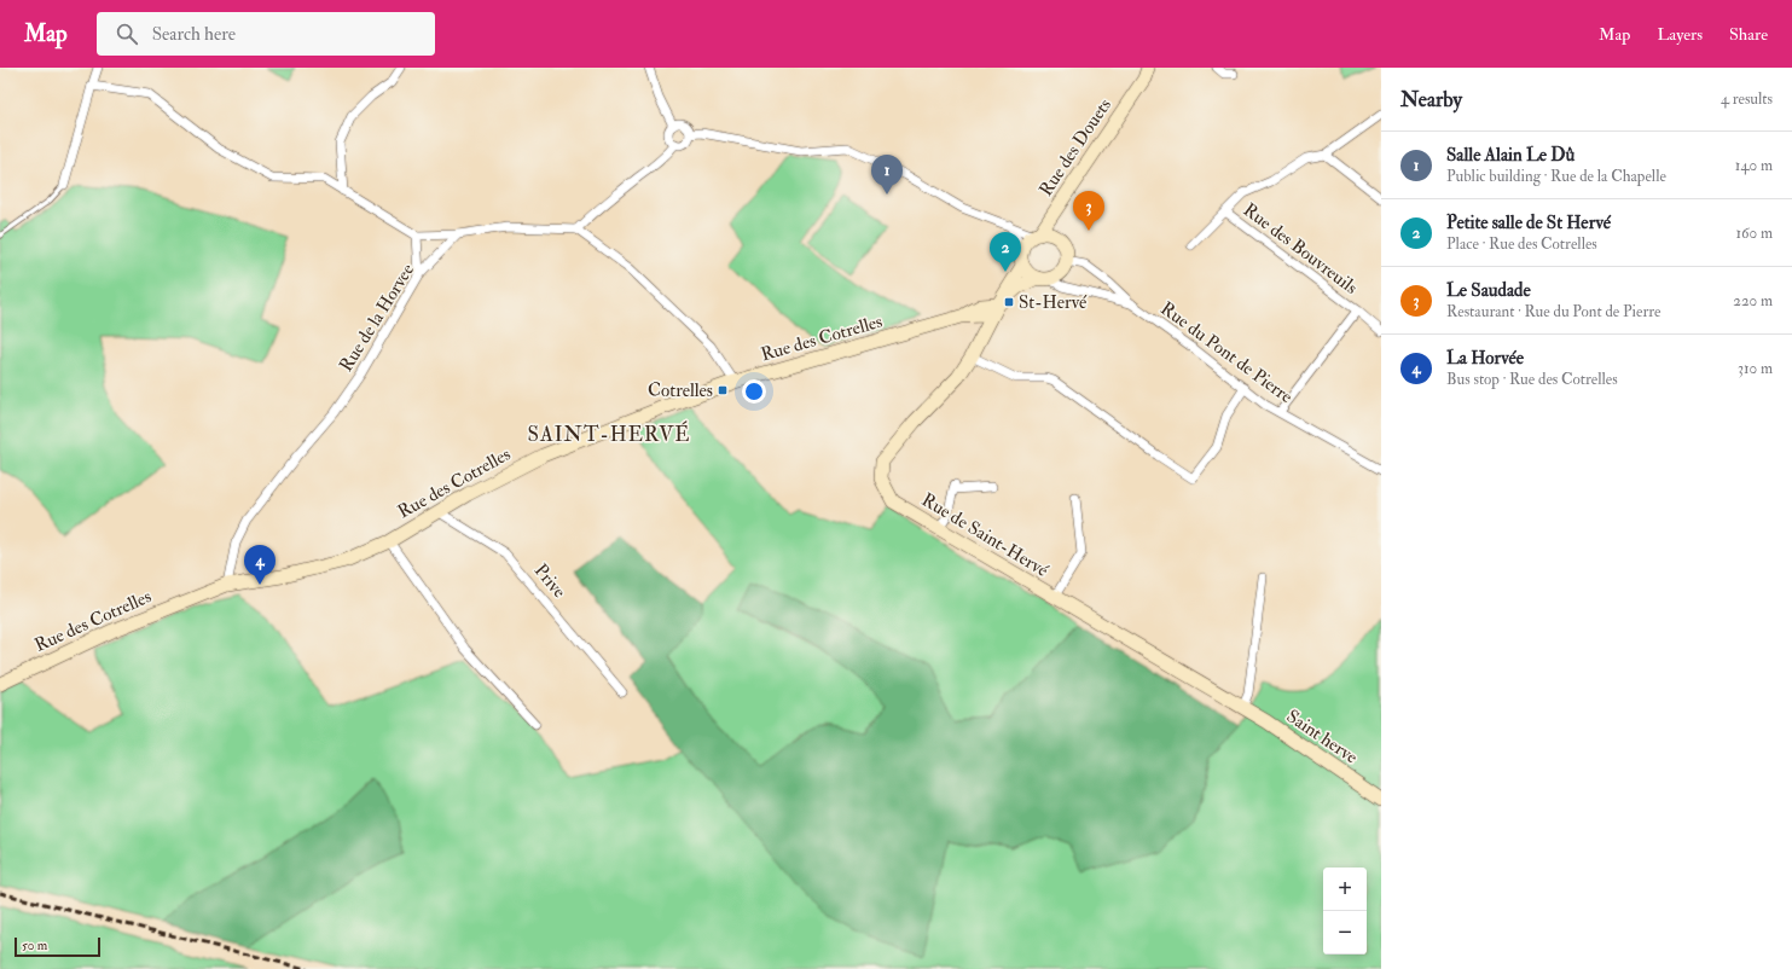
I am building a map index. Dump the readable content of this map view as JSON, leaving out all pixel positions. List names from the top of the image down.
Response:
{
  "streets": {
    "street": [
      "Rue des Douets",
      "Rue des Bouvreuils",
      "Rue de la Horvee",
      "Rue des Cotrelles",
      "Rue du Pont de Pierre",
      "Rue de Saint-Hervé",
      "Prive",
      "Saint herve"
    ]
  },
  "crossings": [
    ["Rue des Douets", "Rue du Pont de Pierre"],
    ["Rue de la Horvee", "Rue des Cotrelles"],
    ["Rue des Cotrelles", "Rue de Saint-Hervé"],
    ["Rue des Cotrelles", "Prive"],
    ["Rue de Saint-Hervé", "Saint herve"]
  ],
  "districts": ["SAINT-HERVÉ"],
  "places": {
    "transit": ["St-Hervé", "Cotrelles"]
  },
  "scale_bar": "50 m",
  "page": {
    "header": "Map",
    "search": "Search here",
    "nav": ["Map", "Layers", "Share"],
    "heading": ["Nearby", "4 results"],
    "list": [
      {
        "mark": "1",
        "name": "Salle Alain Le Dû",
        "note": "Public building · Rue de la Chapelle",
        "value": "140 m"
      },
      {
        "mark": "2",
        "name": "Petite salle de St Hervé",
        "note": "Place · Rue des Cotrelles",
        "value": "160 m"
      },
      {
        "mark": "3",
        "name": "Le Saudade",
        "note": "Restaurant · Rue du Pont de Pierre",
        "value": "220 m"
      },
      {
        "mark": "4",
        "name": "La Horvée",
        "note": "Bus stop · Rue des Cotrelles",
        "value": "310 m"
      }
    ],
    "pins": [
      "1",
      "3",
      "2",
      "4"
    ],
    "map_buttons": ["+", "−"],
    "scale": "50 m"
  }
}
